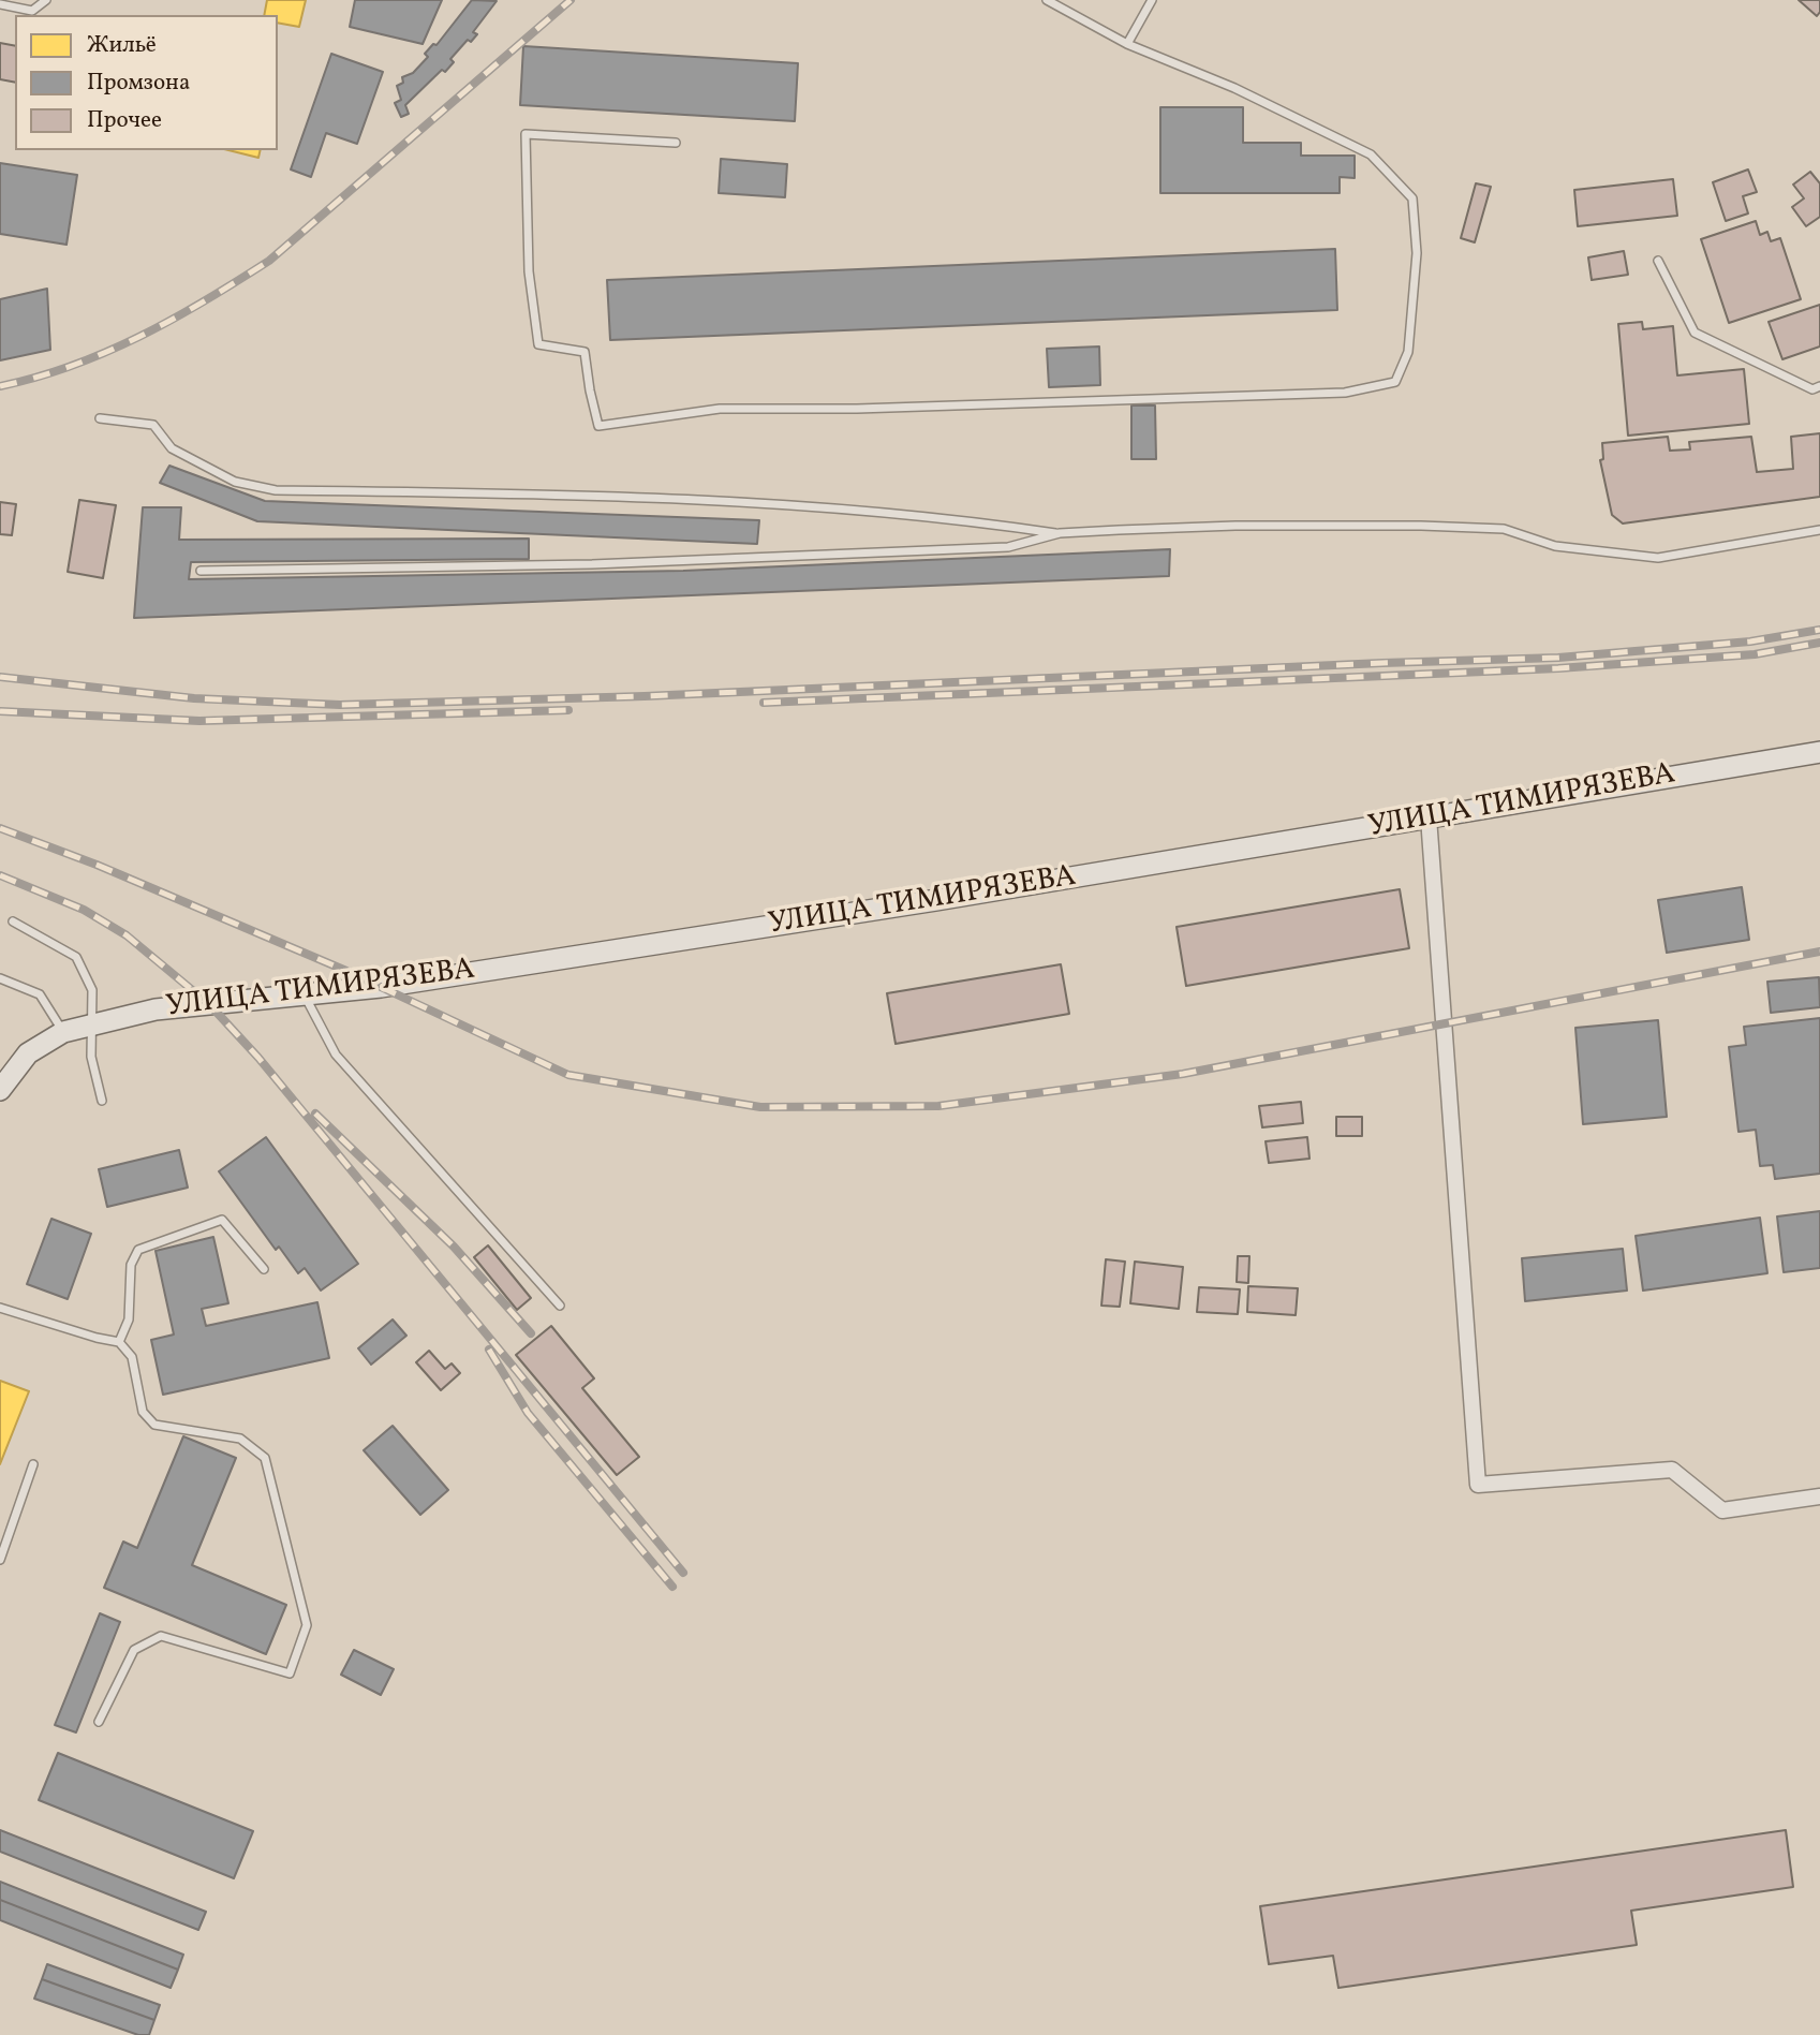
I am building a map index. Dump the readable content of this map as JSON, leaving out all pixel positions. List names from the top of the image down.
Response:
{
  "streets": {
    "main road": ["УЛИЦА ТИМИРЯЗЕВА"]
  },
  "legend": ["Жильё", "Промзона", "Прочее"]
}
